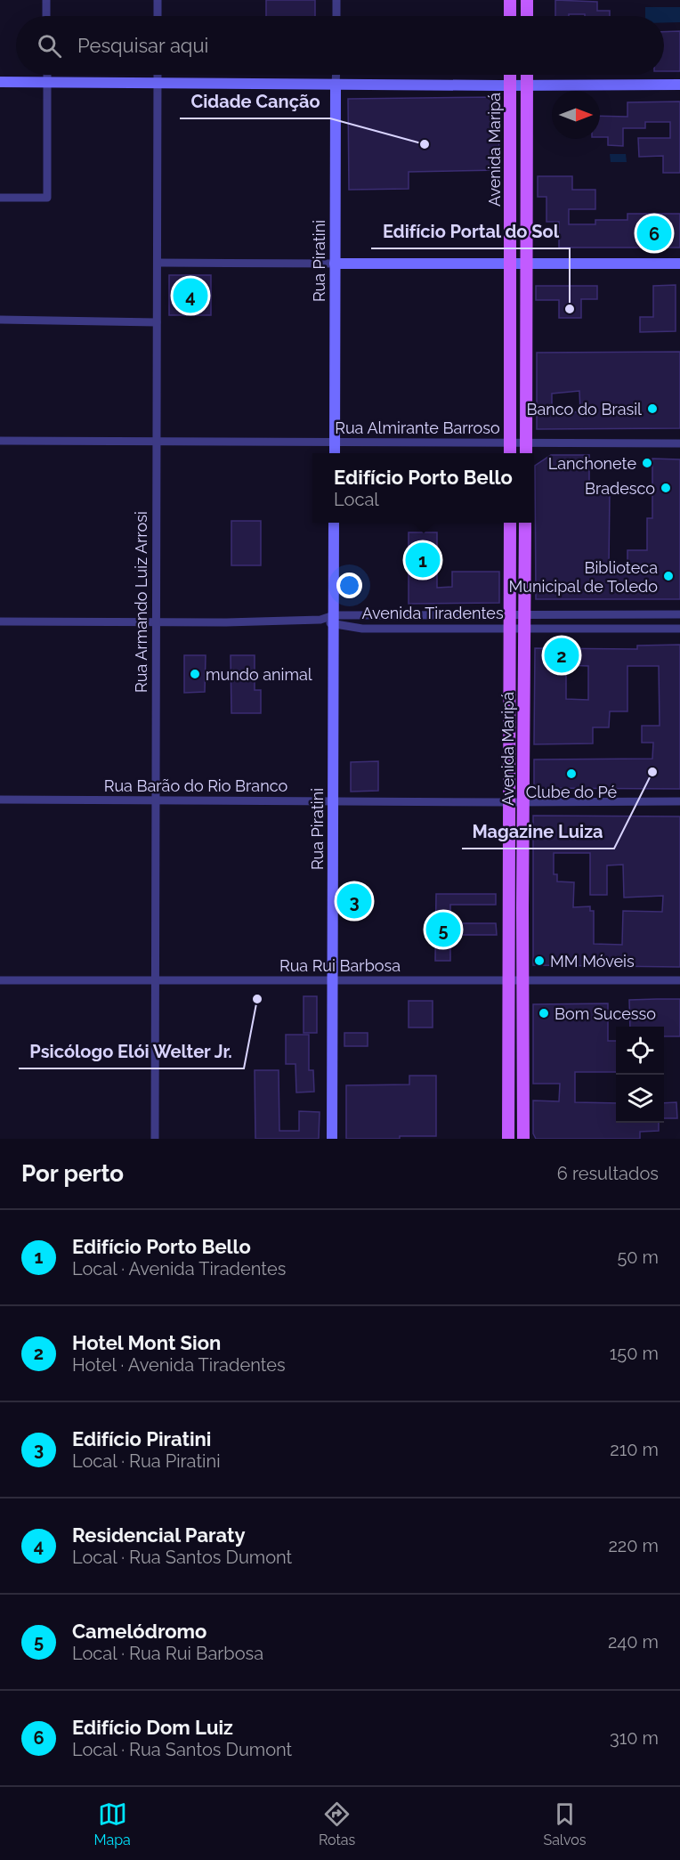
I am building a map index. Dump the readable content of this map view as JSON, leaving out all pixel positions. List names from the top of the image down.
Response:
{
  "streets": {
    "main road": ["Avenida Maripá"],
    "street": [
      "Rua Piratini",
      "Rua Almirante Barroso",
      "Rua Armando Luiz Arrosi",
      "Avenida Tiradentes",
      "Rua Barão do Rio Branco",
      "Rua Rui Barbosa"
    ]
  },
  "crossings": [
    ["Avenida Maripá", "Rua Almirante Barroso"],
    ["Avenida Maripá", "Avenida Tiradentes"],
    ["Avenida Maripá", "Rua Barão do Rio Branco"],
    ["Avenida Maripá", "Rua Rui Barbosa"],
    ["Rua Piratini", "Rua Almirante Barroso"],
    ["Rua Piratini", "Avenida Tiradentes"],
    ["Rua Piratini", "Rua Barão do Rio Branco"],
    ["Rua Piratini", "Rua Rui Barbosa"],
    ["Rua Almirante Barroso", "Rua Armando Luiz Arrosi"],
    ["Rua Armando Luiz Arrosi", "Avenida Tiradentes"],
    ["Rua Armando Luiz Arrosi", "Rua Barão do Rio Branco"],
    ["Rua Armando Luiz Arrosi", "Rua Rui Barbosa"]
  ],
  "places": [
    "Cidade Canção",
    "Edifício Portal do Sol",
    "Banco do Brasil",
    "Lanchonete",
    "Bradesco",
    "Biblioteca Municipal de Toledo",
    "mundo animal",
    "Magazine Luiza",
    "Clube do Pé",
    "MM Móveis",
    "Psicólogo Elói Welter Jr.",
    "Bom Sucesso"
  ],
  "north": "right",
  "page": {
    "search": "Pesquisar aqui",
    "pins": [
      "6",
      "4",
      "1",
      "2",
      "3",
      "5"
    ],
    "popup": ["Edifício Porto Bello", "Local"],
    "heading": ["Por perto", "6 resultados"],
    "list": [
      {
        "mark": "1",
        "name": "Edifício Porto Bello",
        "note": "Local · Avenida Tiradentes",
        "value": "50 m"
      },
      {
        "mark": "2",
        "name": "Hotel Mont Sion",
        "note": "Hotel · Avenida Tiradentes",
        "value": "150 m"
      },
      {
        "mark": "3",
        "name": "Edifício Piratini",
        "note": "Local · Rua Piratini",
        "value": "210 m"
      },
      {
        "mark": "4",
        "name": "Residencial Paraty",
        "note": "Local · Rua Santos Dumont",
        "value": "220 m"
      },
      {
        "mark": "5",
        "name": "Camelódromo",
        "note": "Local · Rua Rui Barbosa",
        "value": "240 m"
      },
      {
        "mark": "6",
        "name": "Edifício Dom Luiz",
        "note": "Local · Rua Santos Dumont",
        "value": "310 m"
      }
    ],
    "nav": ["Mapa", "Rotas", "Salvos"]
  }
}
